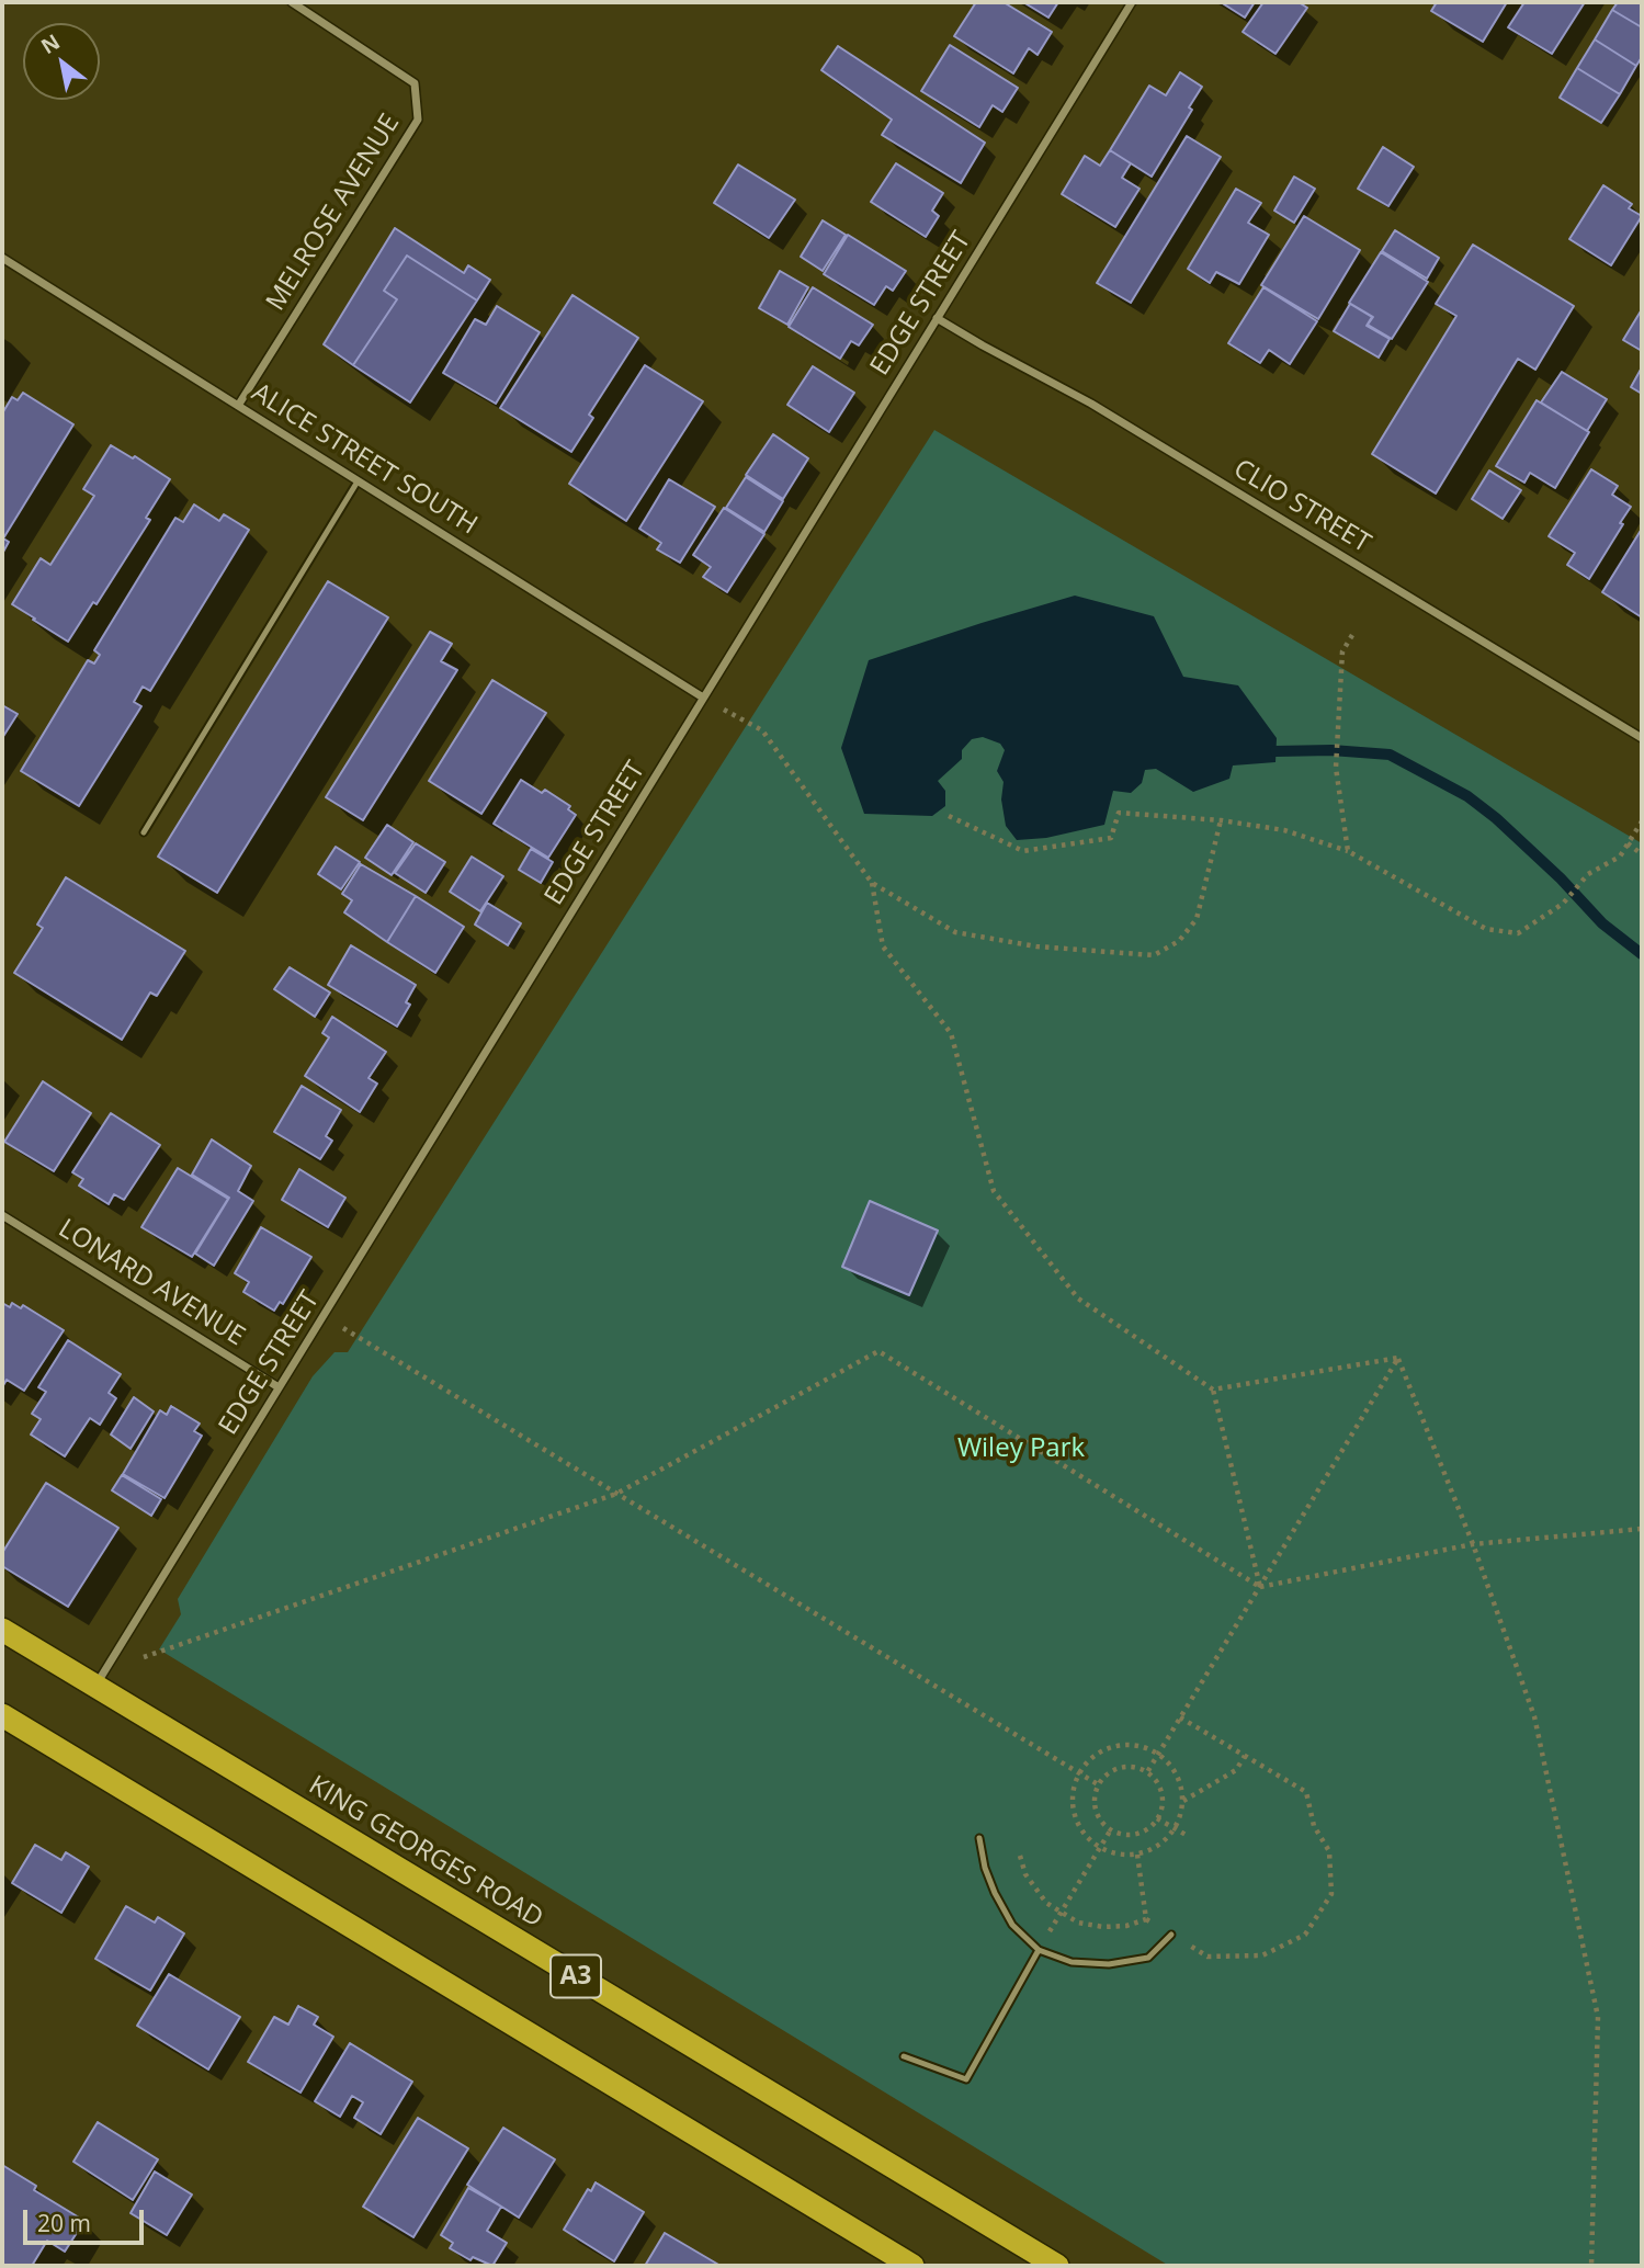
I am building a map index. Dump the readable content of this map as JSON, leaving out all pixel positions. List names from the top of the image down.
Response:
{
  "streets": {
    "highway": ["KING GEORGES ROAD", "A3"],
    "street": [
      "MELROSE AVENUE",
      "EDGE STREET",
      "ALICE STREET SOUTH",
      "CLIO STREET",
      "LONARD AVENUE"
    ]
  },
  "crossings": [
    ["MELROSE AVENUE", "ALICE STREET SOUTH"],
    ["EDGE STREET", "ALICE STREET SOUTH"],
    ["EDGE STREET", "CLIO STREET"],
    ["EDGE STREET", "LONARD AVENUE"],
    ["EDGE STREET", "KING GEORGES ROAD"]
  ],
  "parks": ["Wiley Park"],
  "scale_bar": "20 m",
  "north": "top left"
}
